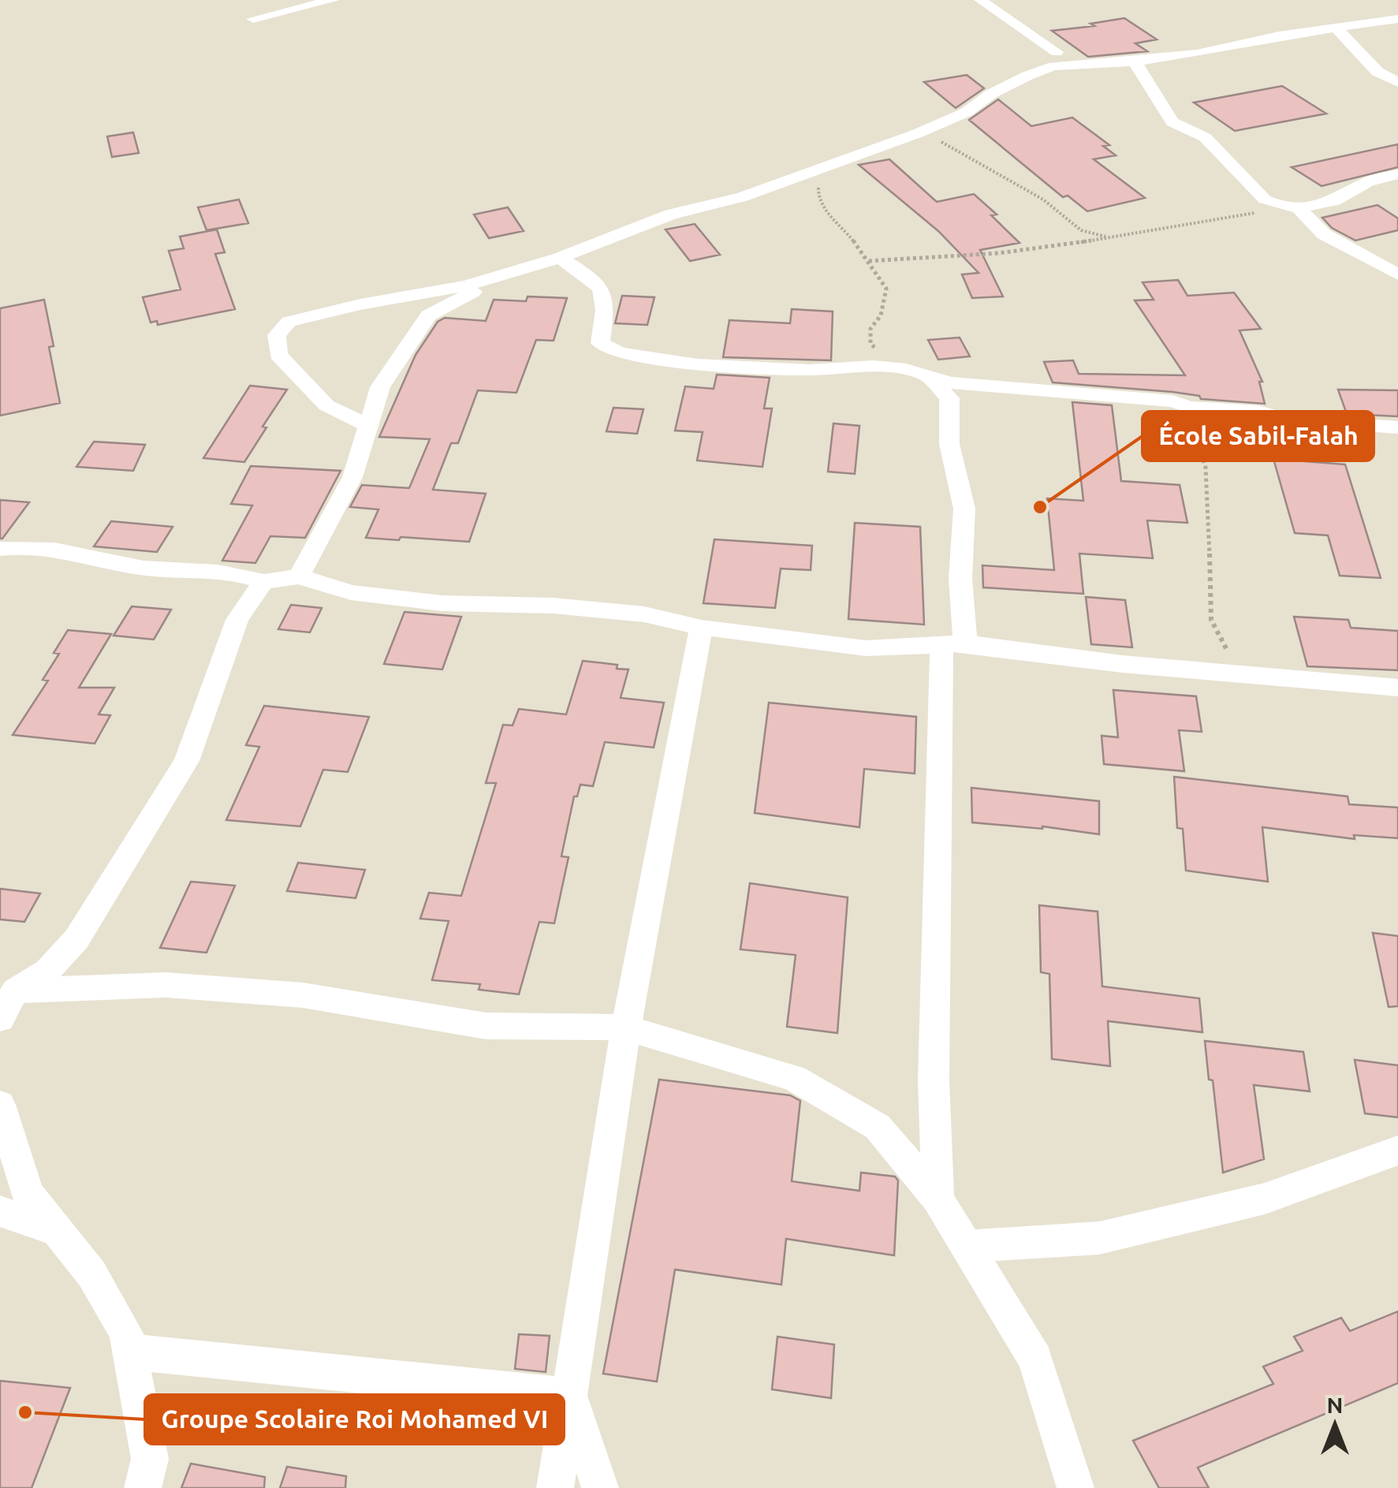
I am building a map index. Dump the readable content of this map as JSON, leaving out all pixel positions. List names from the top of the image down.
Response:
{
  "places": ["École Sabil-Falah", "Groupe Scolaire Roi Mohamed VI"],
  "north": "top"
}
